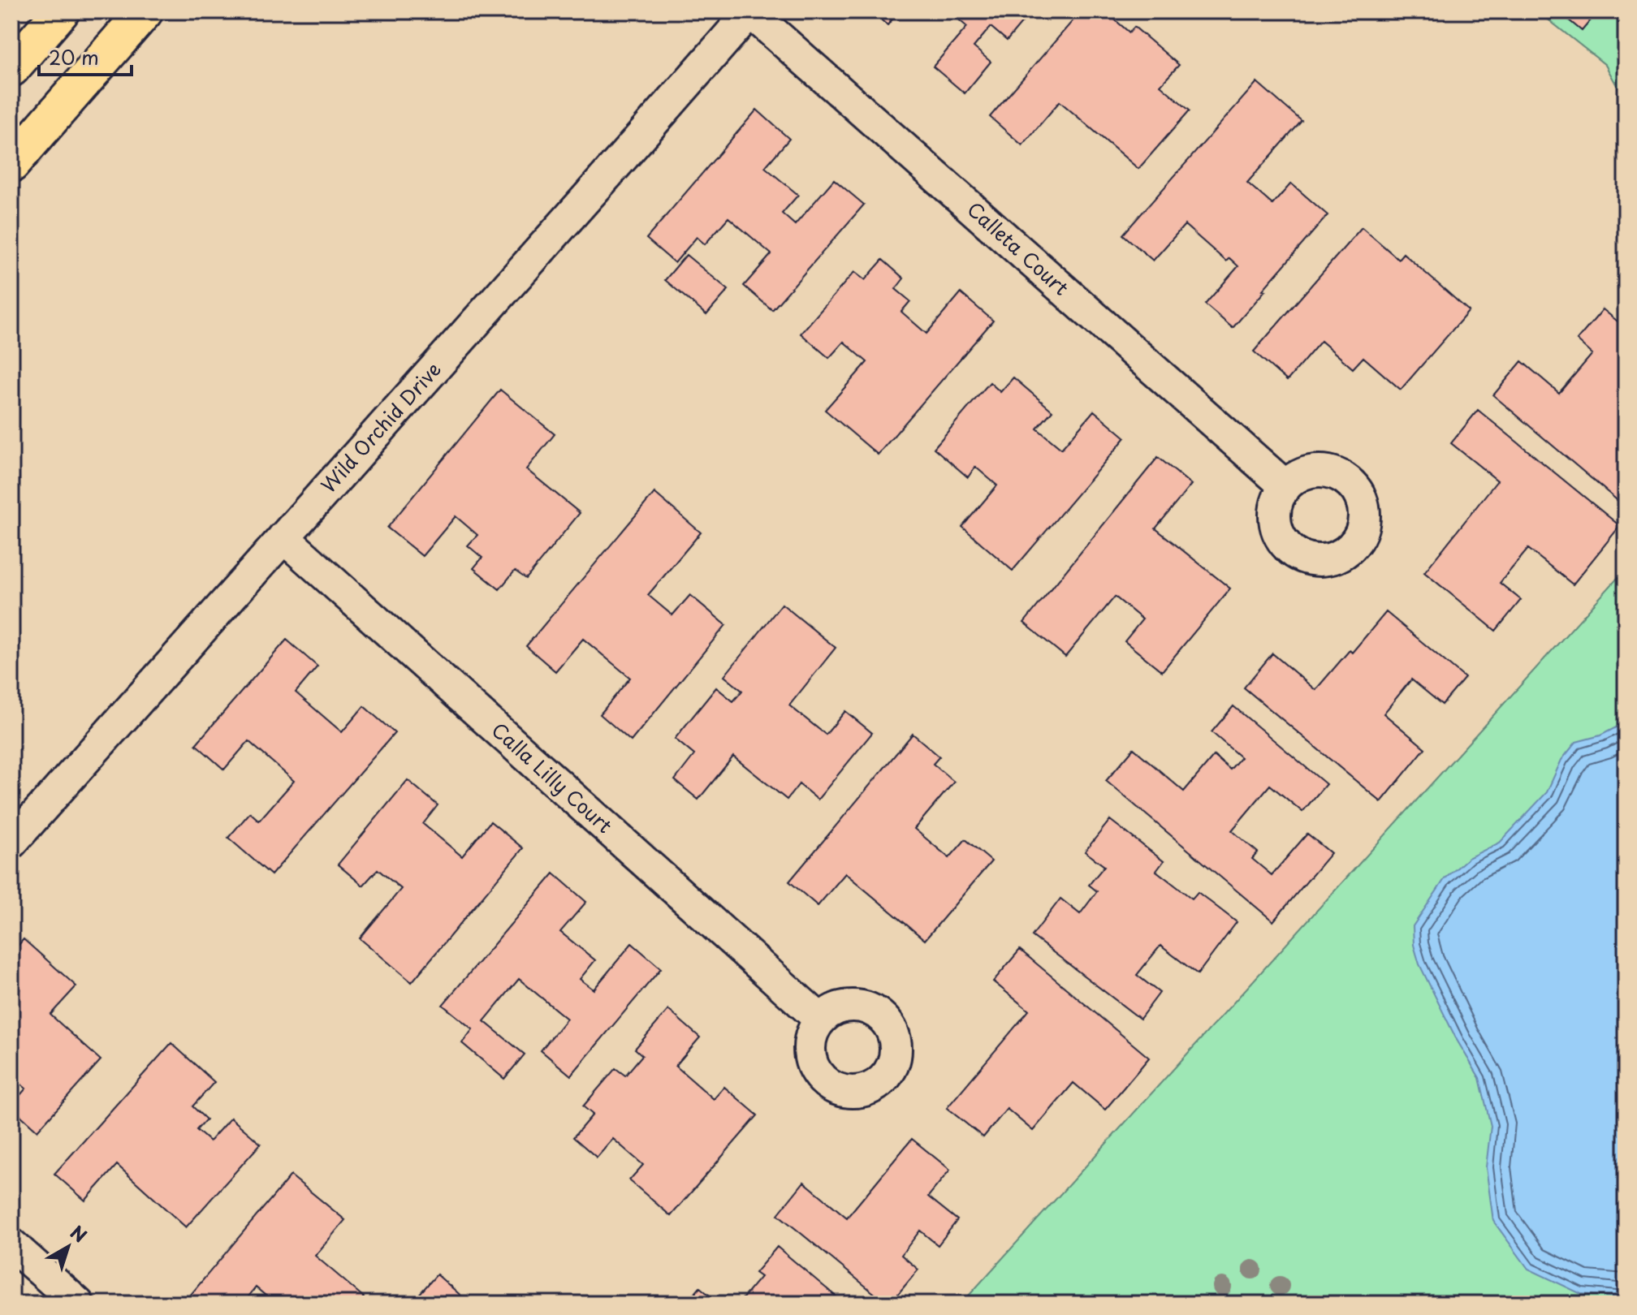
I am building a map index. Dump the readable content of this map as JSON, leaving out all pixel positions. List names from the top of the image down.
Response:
{
  "streets": {
    "street": ["Calleta Court", "Wild Orchid Drive", "Calla Lilly Court"]
  },
  "crossings": [
    ["Calleta Court", "Wild Orchid Drive"],
    ["Wild Orchid Drive", "Calla Lilly Court"]
  ],
  "scale_bar": "20 m",
  "north": "top right"
}
